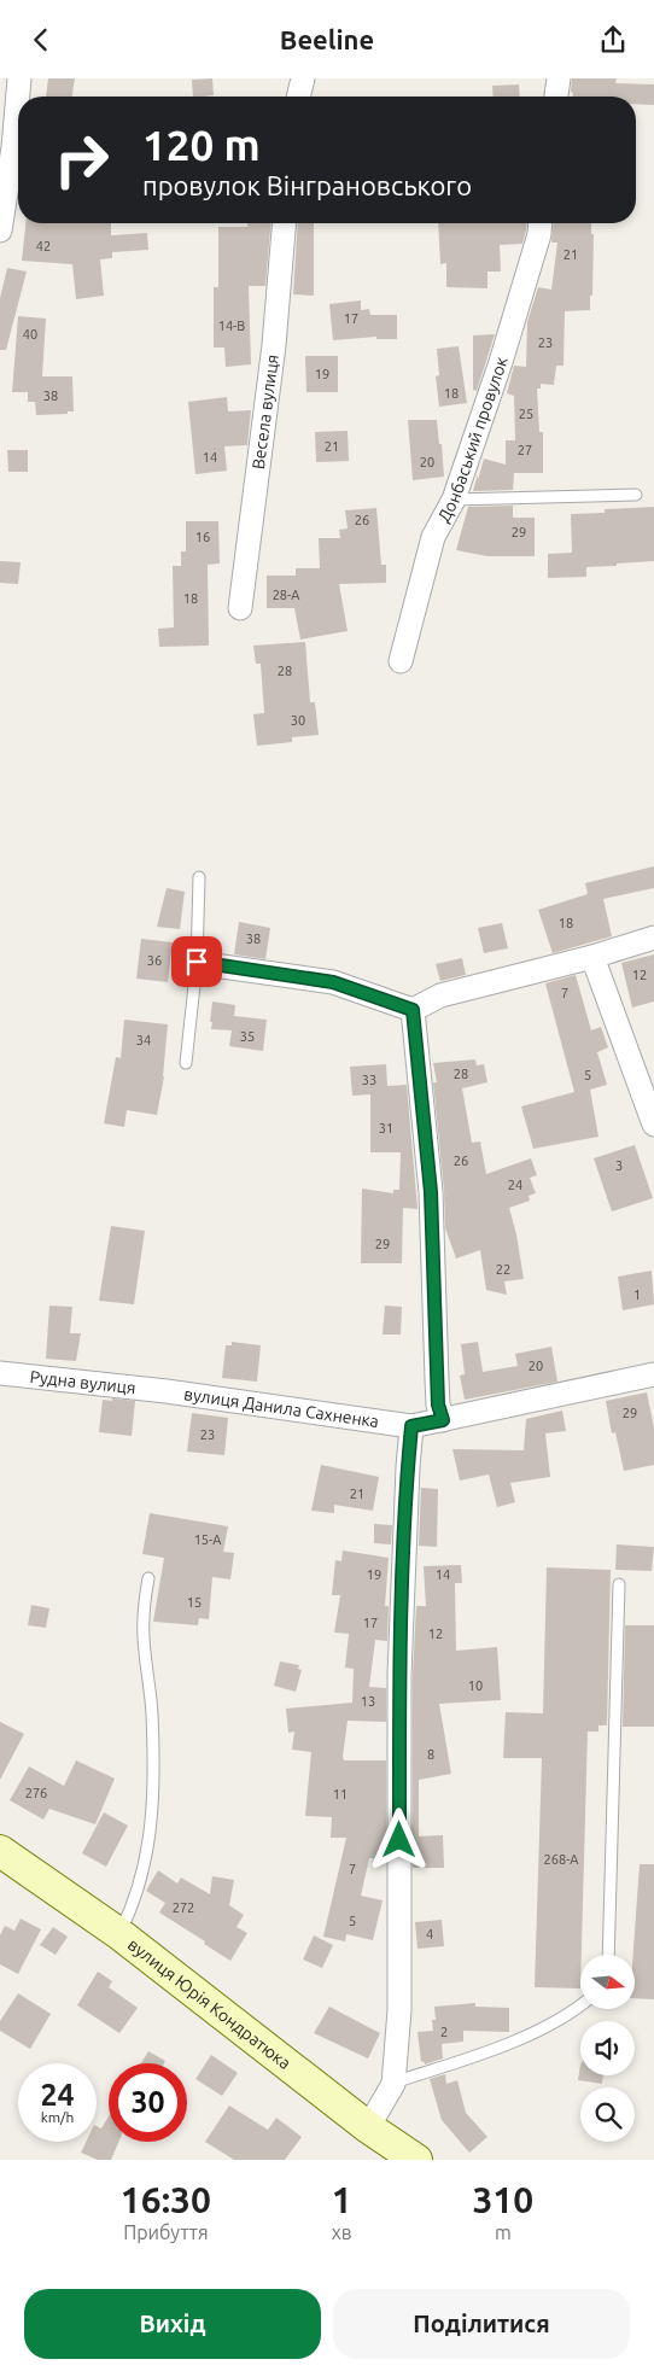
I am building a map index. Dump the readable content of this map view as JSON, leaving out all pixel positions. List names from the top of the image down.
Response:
{
  "streets": {
    "street": [
      "Весела вулиця",
      "Донбаський провулок",
      "Рудна вулиця",
      "вулиця Данила Сахненка",
      "вулиця Юрія Кондратюка"
    ]
  },
  "crossings": [
    ["Рудна вулиця", "вулиця Данила Сахненка"]
  ],
  "house_numbers": [
    "42",
    "21",
    "17",
    "14-В",
    "40",
    "23",
    "19",
    "18",
    "38",
    "25",
    "21",
    "27",
    "14",
    "20",
    "26",
    "29",
    "16",
    "28-А",
    "18",
    "28",
    "30",
    "18",
    "38",
    "36",
    "12",
    "7",
    "35",
    "34",
    "28",
    "5",
    "33",
    "31",
    "26",
    "3",
    "24",
    "29",
    "22",
    "1",
    "20",
    "29",
    "23",
    "21",
    "15-А",
    "19",
    "14",
    "15",
    "17",
    "12",
    "10",
    "13",
    "8",
    "276",
    "11",
    "268-А",
    "7",
    "272",
    "5",
    "4",
    "2"
  ],
  "north": "right",
  "page": {
    "header": "Beeline",
    "turn": ["120 m", "провулок Вінграновського"],
    "speed": "24 km/h",
    "limit": "30",
    "eta": [
      "16:30",
      "Прибуття",
      "1",
      "хв",
      "310",
      "m"
    ],
    "buttons": ["Вихід", "Поділитися"]
  }
}
